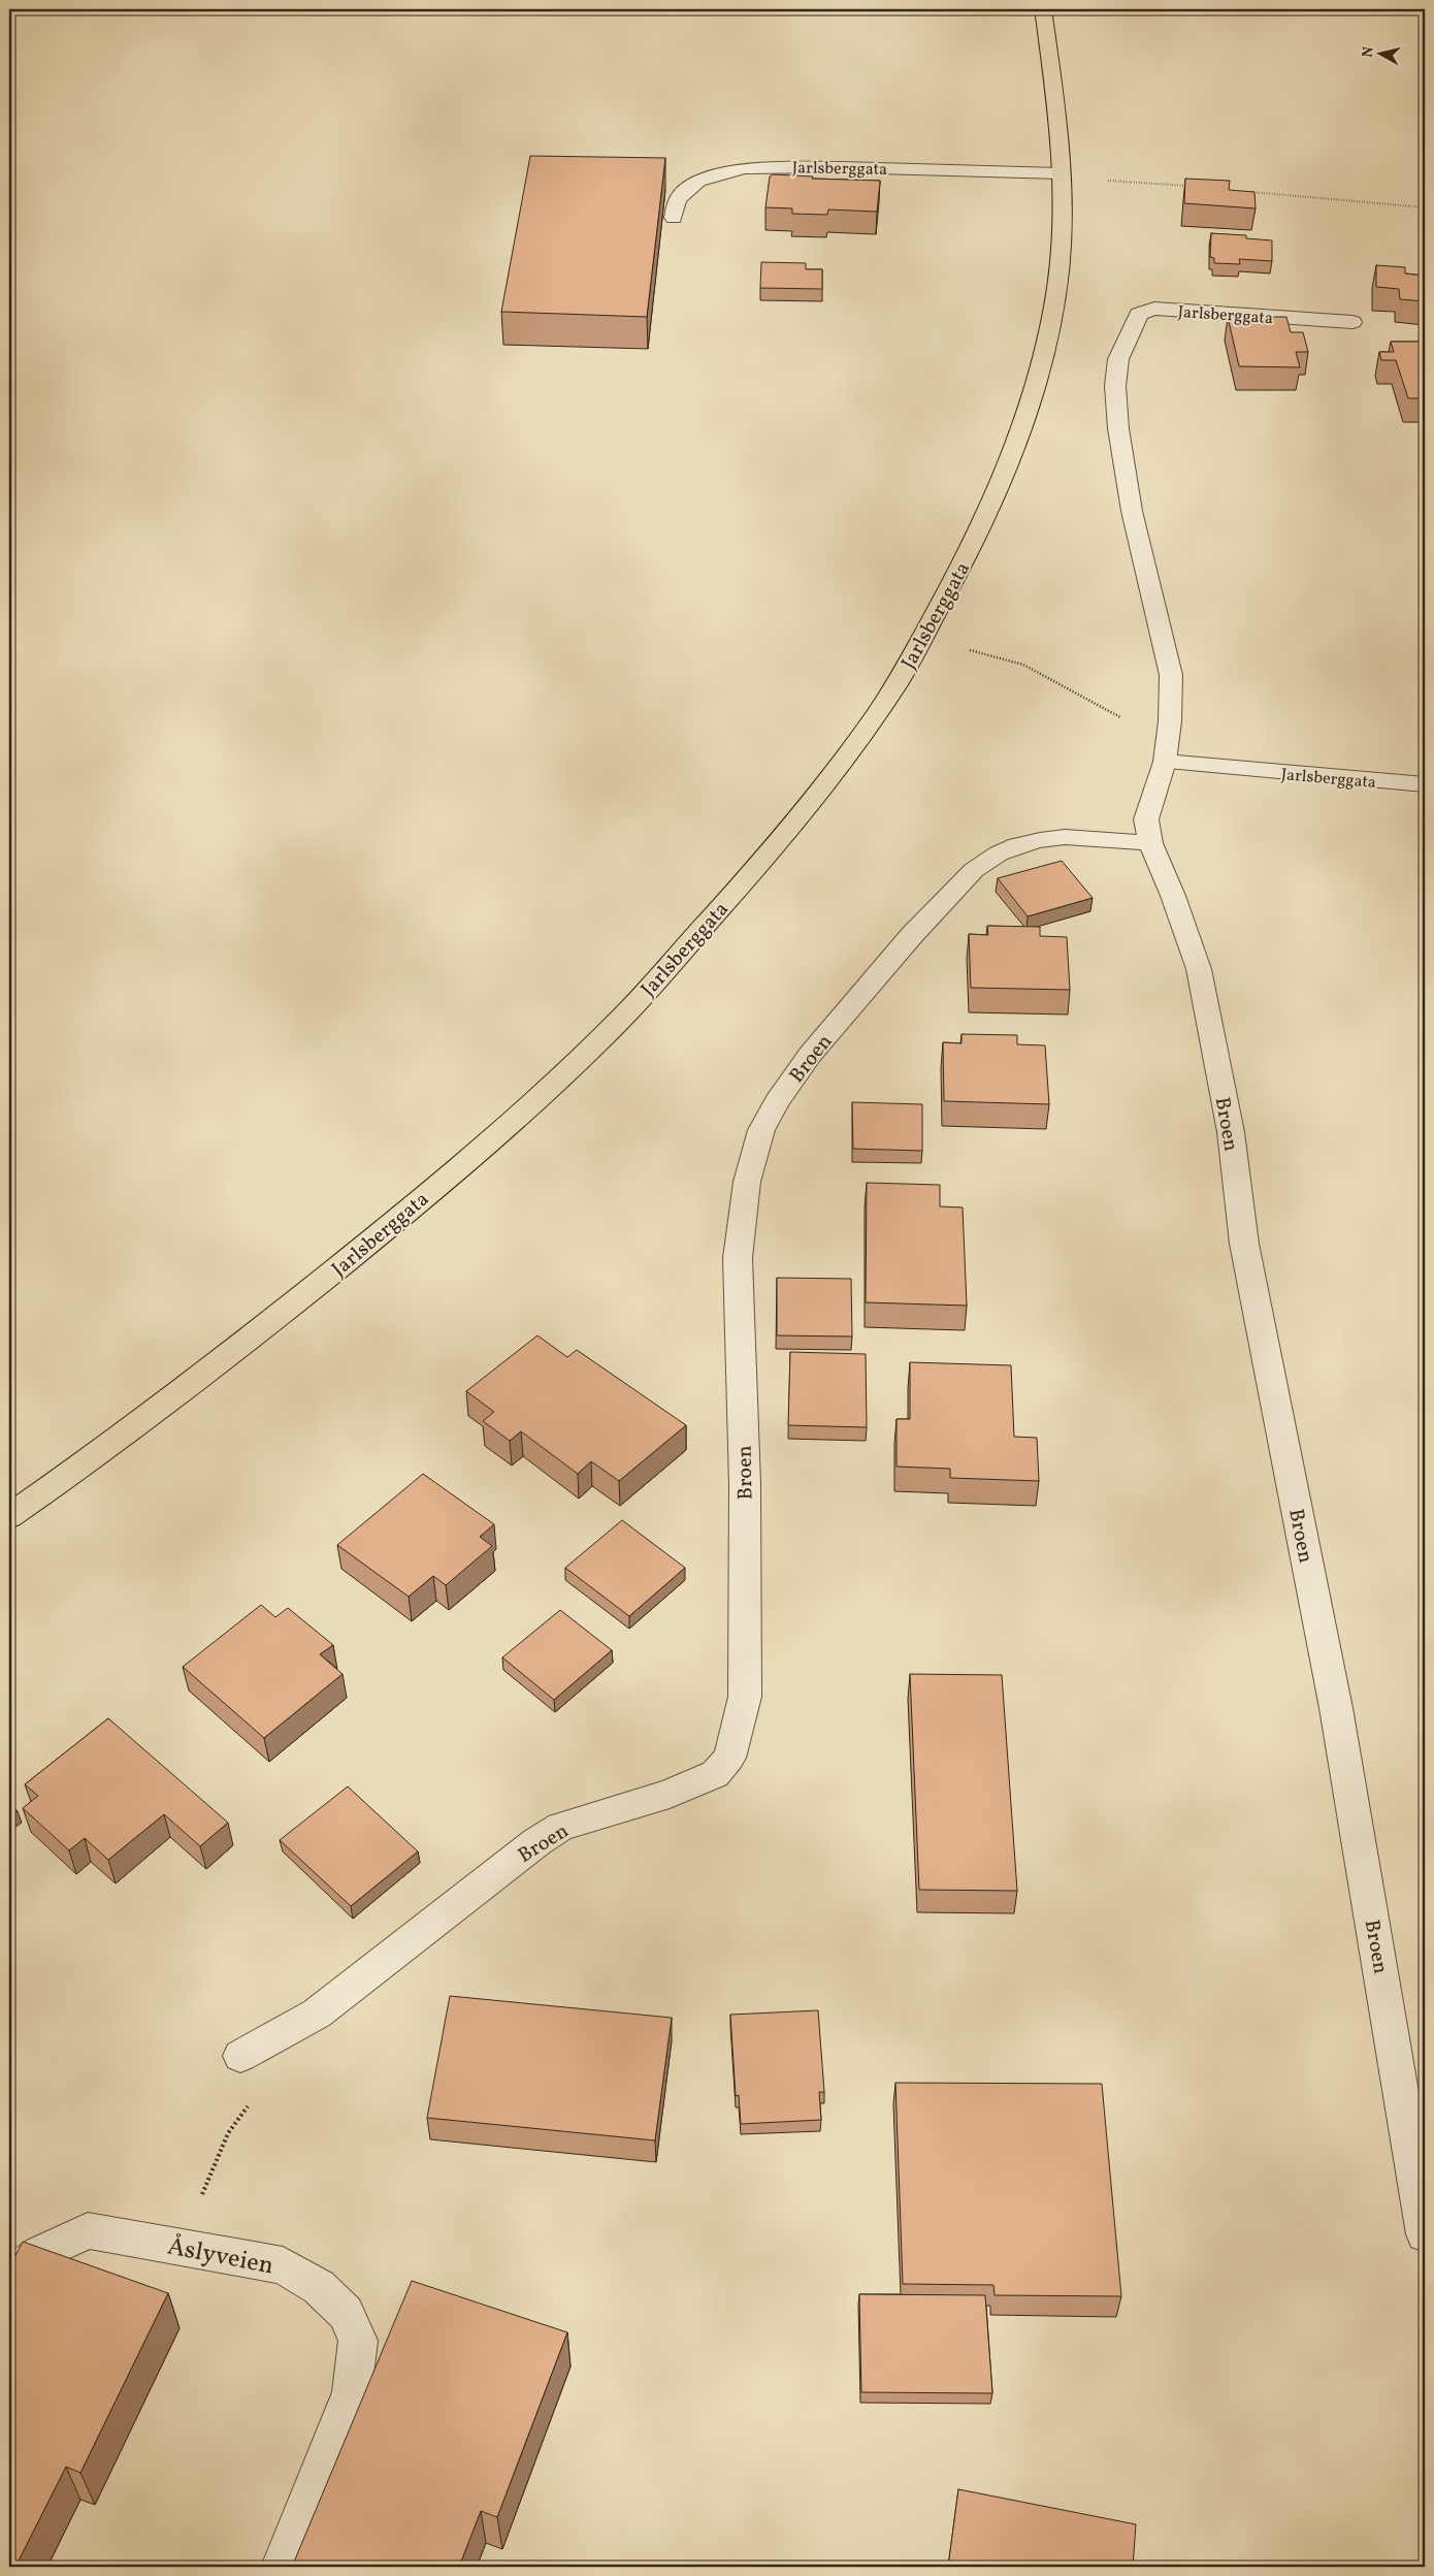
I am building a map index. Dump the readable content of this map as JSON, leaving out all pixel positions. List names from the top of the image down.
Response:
{
  "streets": {
    "main road": ["Jarlsberggata"],
    "street": ["Broen", "Åslyveien"]
  },
  "crossings": [
    ["Jarlsberggata", "Broen"]
  ],
  "north": "left"
}
